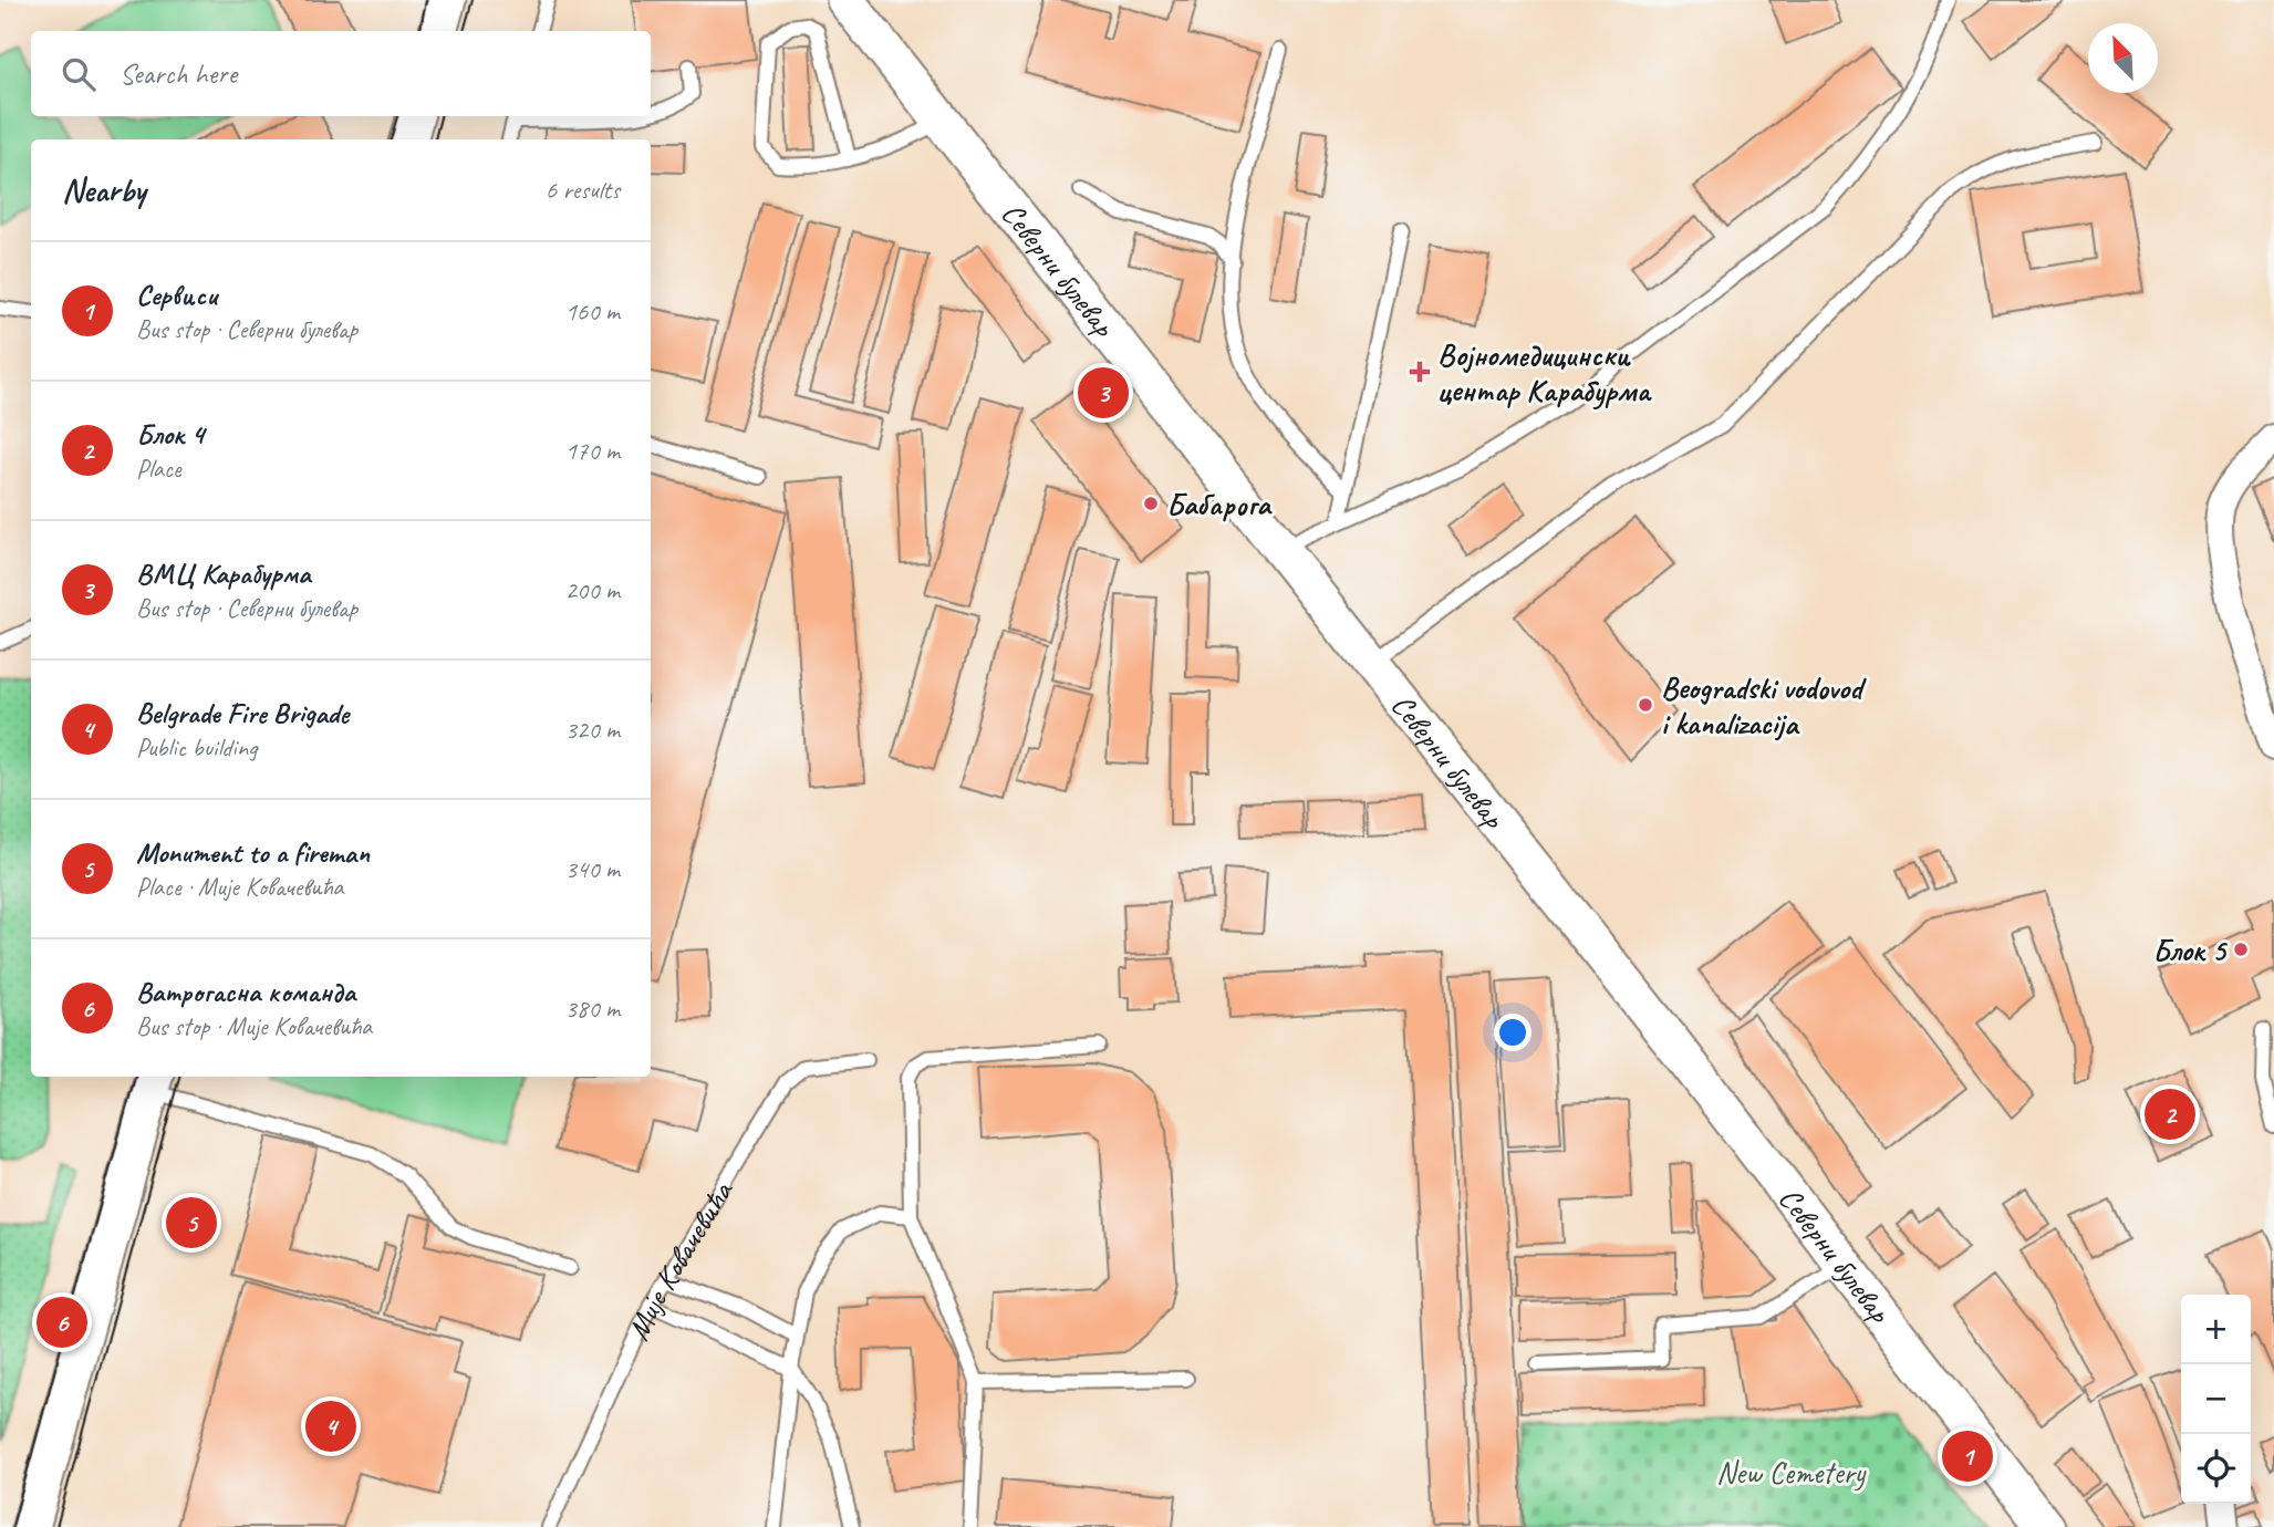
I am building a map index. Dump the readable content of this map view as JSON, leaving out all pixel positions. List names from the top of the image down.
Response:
{
  "streets": {
    "street": ["Северни булевар"],
    "lane": ["Мије Ковачевића"]
  },
  "parks": ["New Cemetery"],
  "places": {
    "health": ["Војномедицински центар Карабурма"],
    "other": ["Бабарога", "Beogradski vodovod i kanalizacija", "Блок 5"]
  },
  "north": "top left",
  "page": {
    "search": "Search here",
    "heading": ["Nearby", "6 results"],
    "list": [
      {
        "mark": "1",
        "name": "Сервиси",
        "note": "Bus stop · Северни булевар",
        "value": "160 m"
      },
      {
        "mark": "2",
        "name": "Блок 4",
        "note": "Place",
        "value": "170 m"
      },
      {
        "mark": "3",
        "name": "ВМЦ Карабурма",
        "note": "Bus stop · Северни булевар",
        "value": "200 m"
      },
      {
        "mark": "4",
        "name": "Belgrade Fire Brigade",
        "note": "Public building",
        "value": "320 m"
      },
      {
        "mark": "5",
        "name": "Monument to a fireman",
        "note": "Place · Мије Ковачевића",
        "value": "340 m"
      },
      {
        "mark": "6",
        "name": "Ватрогасна команда",
        "note": "Bus stop · Мије Ковачевића",
        "value": "380 m"
      }
    ],
    "pins": [
      "3",
      "2",
      "5",
      "6",
      "4",
      "1"
    ],
    "map_buttons": ["+", "−"]
  }
}
